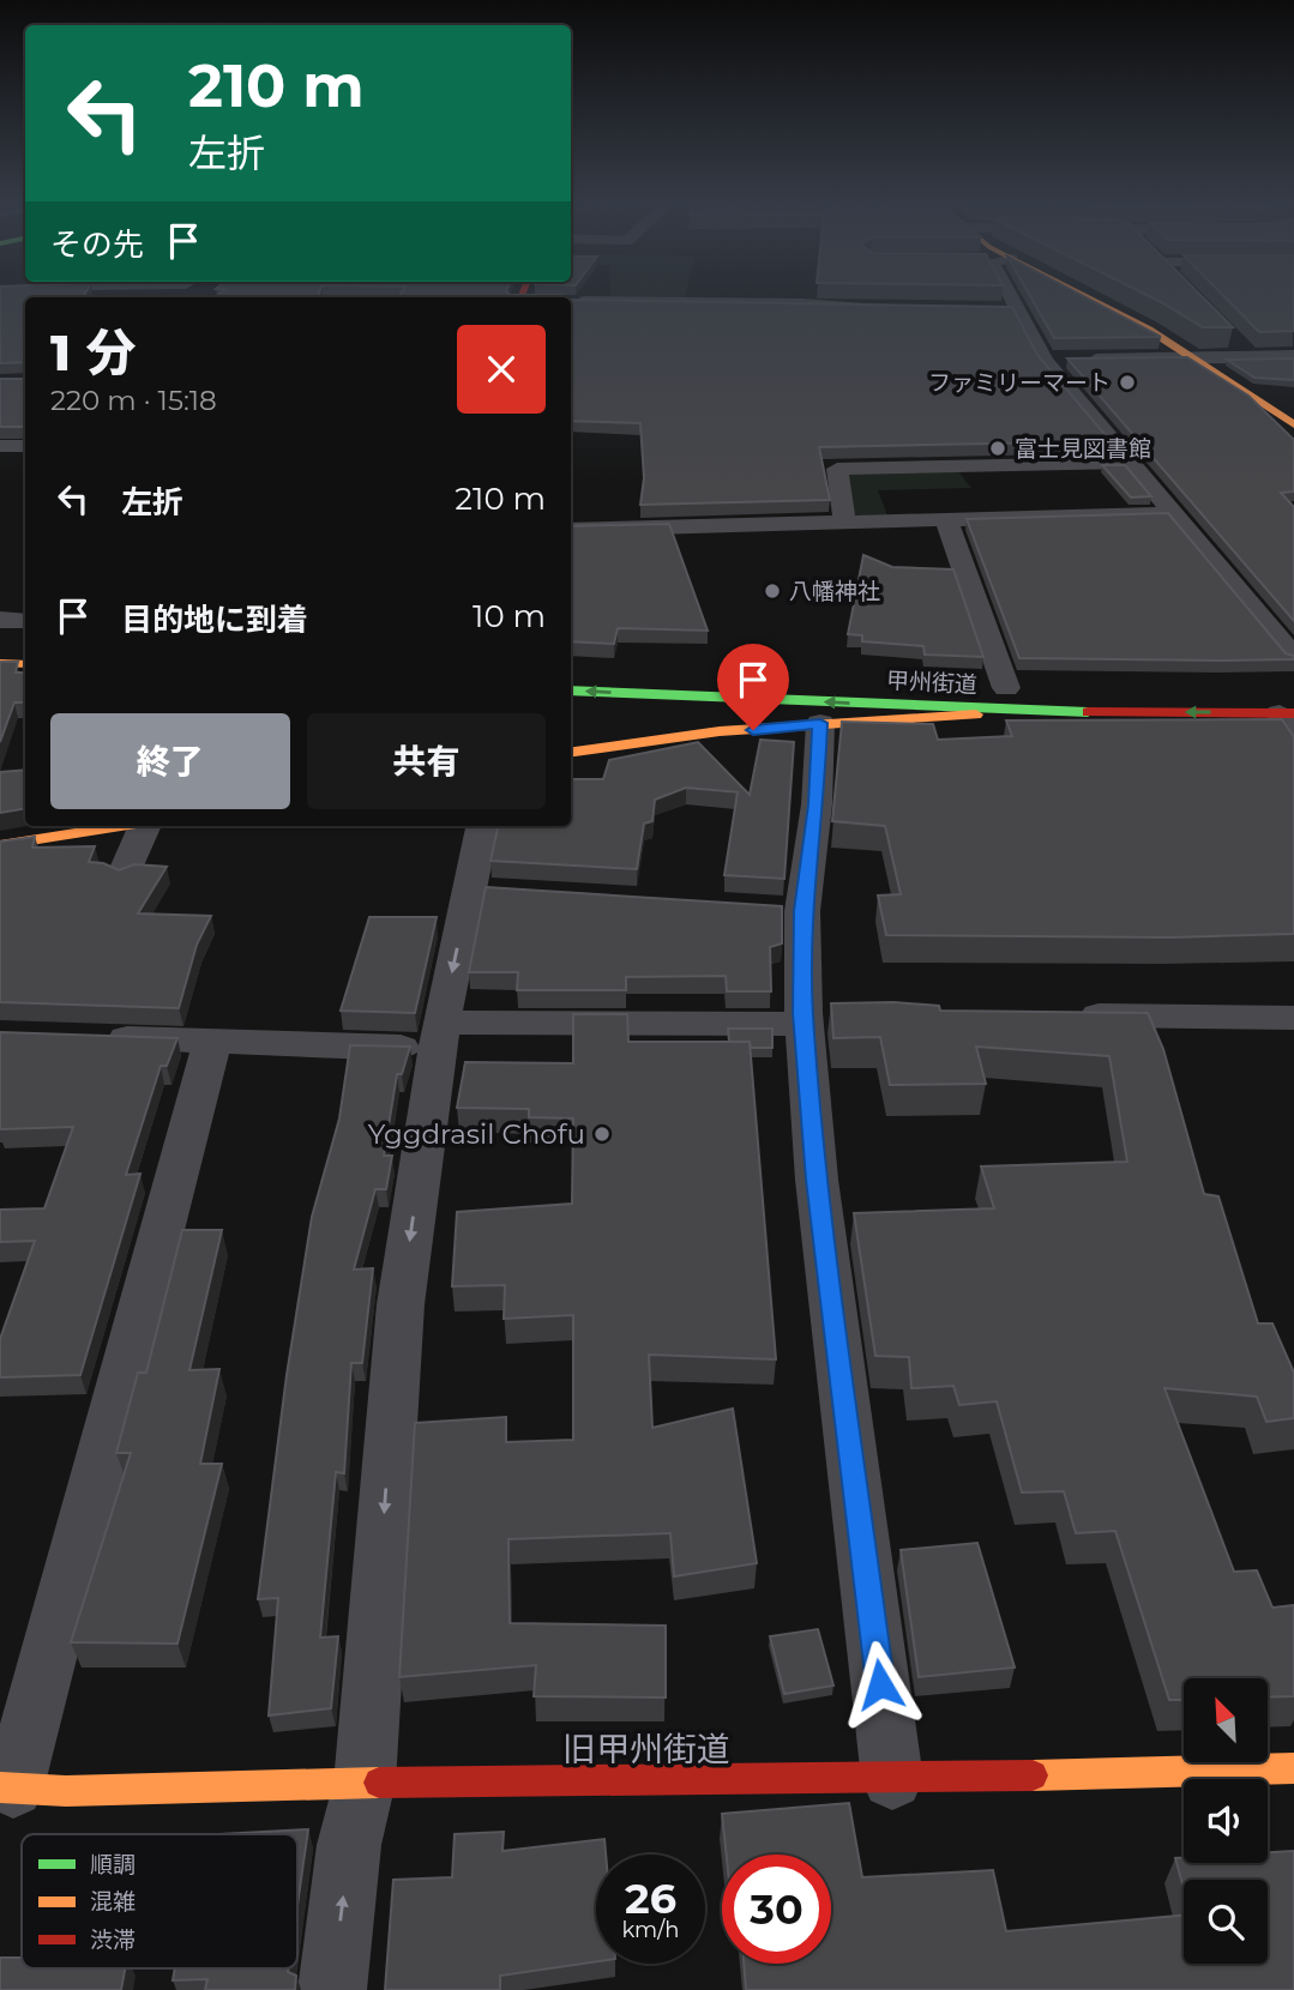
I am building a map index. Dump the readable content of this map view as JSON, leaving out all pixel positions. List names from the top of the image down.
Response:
{
  "streets": {
    "main road": ["甲州街道", "旧甲州街道"]
  },
  "places": [
    "ファミリーマート",
    "富士見図書館",
    "八幡神社",
    "Yggdrasil Chofu"
  ],
  "legend": ["順調", "混雑", "渋滞"],
  "north": "top left",
  "page": {
    "turn": ["210 m", "左折"],
    "then": "その先",
    "heading": ["1 分", "220 m · 15:18"],
    "list": [
      {
        "name": "左折",
        "value": "210 m"
      },
      {
        "name": "目的地に到着",
        "value": "10 m"
      }
    ],
    "buttons": ["終了", "共有"],
    "speed": "26 km/h",
    "limit": "30"
  }
}
